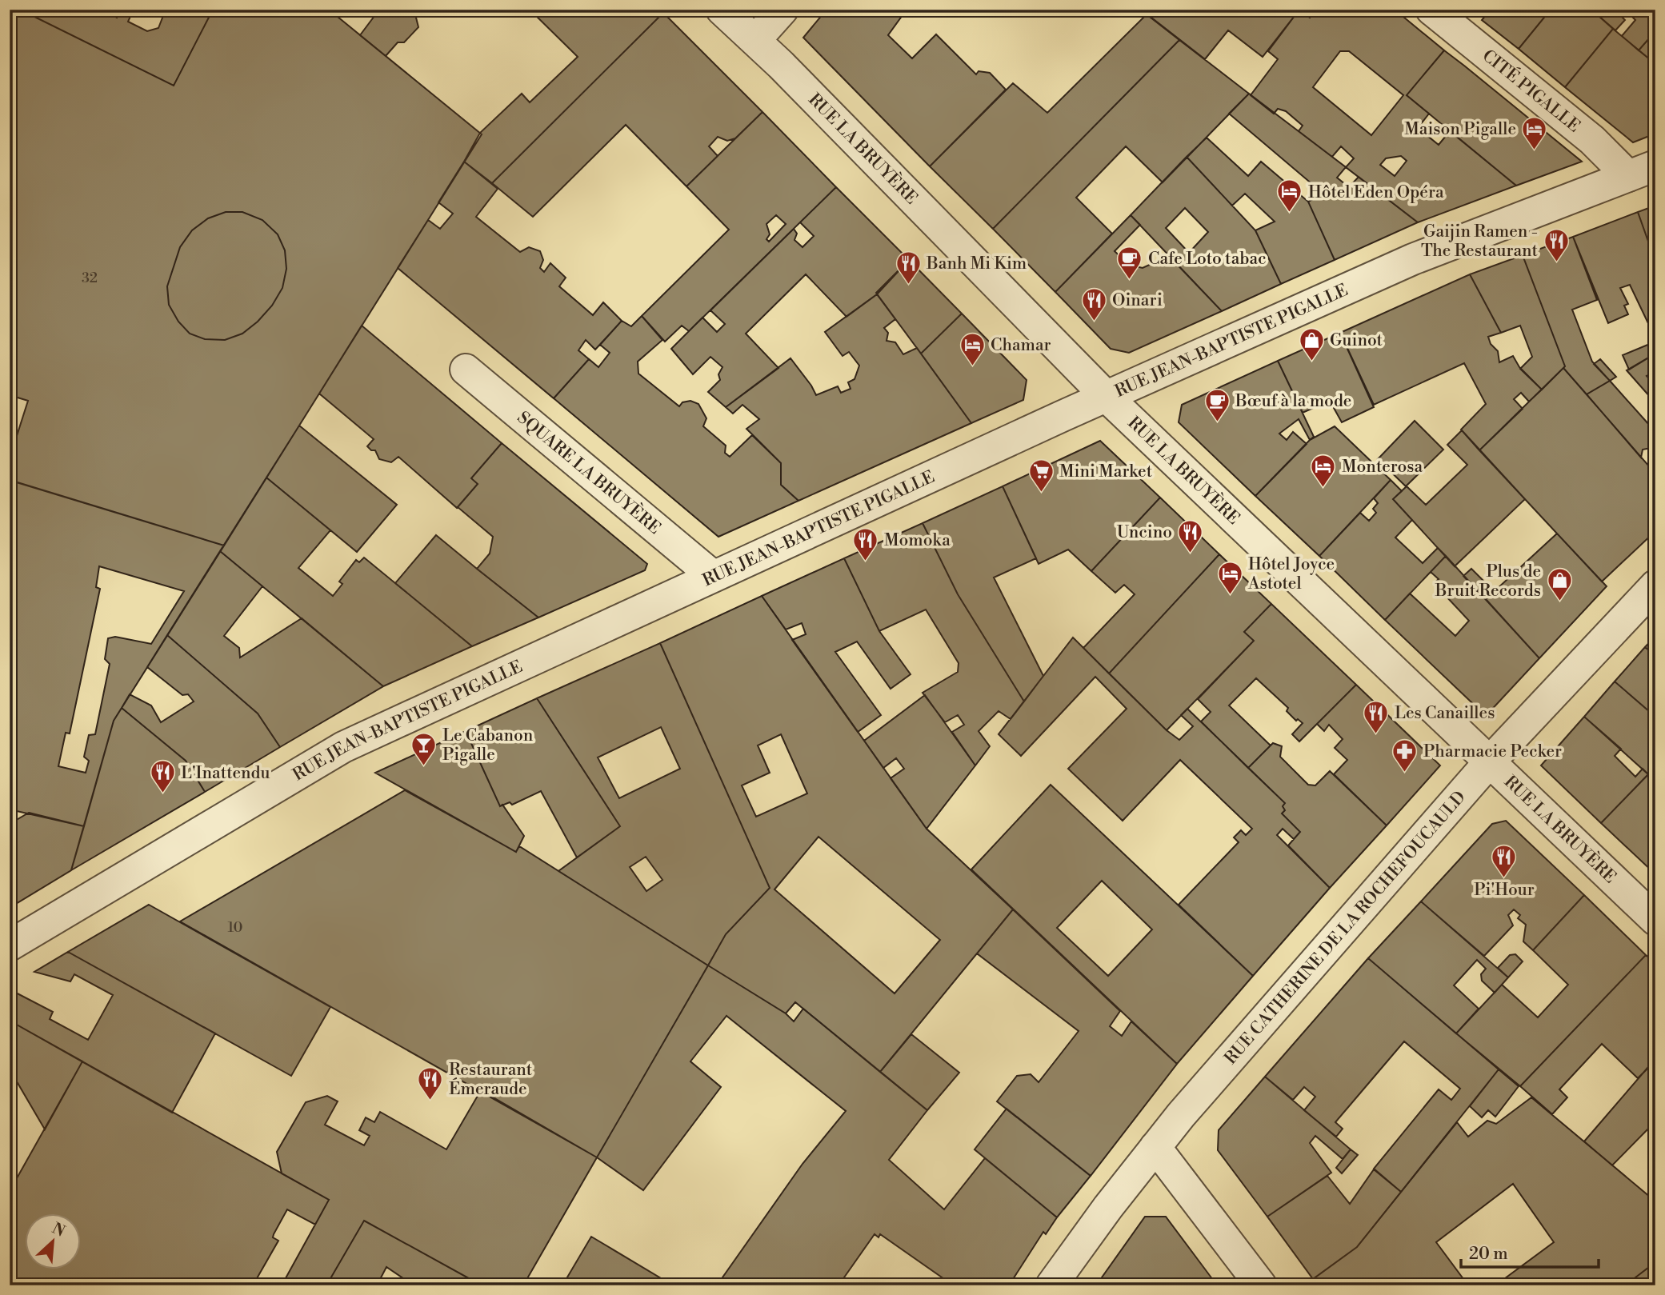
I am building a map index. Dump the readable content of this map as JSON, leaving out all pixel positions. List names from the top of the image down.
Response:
{
  "streets": {
    "street": [
      "CITÉ PIGALLE",
      "RUE LA BRUYÈRE",
      "RUE JEAN-BAPTISTE PIGALLE",
      "SQUARE LA BRUYÈRE",
      "RUE CATHERINE DE LA ROCHEFOUCAULD"
    ]
  },
  "crossings": [
    ["CITÉ PIGALLE", "RUE JEAN-BAPTISTE PIGALLE"],
    ["RUE LA BRUYÈRE", "RUE JEAN-BAPTISTE PIGALLE"],
    ["RUE LA BRUYÈRE", "RUE CATHERINE DE LA ROCHEFOUCAULD"],
    ["RUE JEAN-BAPTISTE PIGALLE", "SQUARE LA BRUYÈRE"]
  ],
  "places": {
    "hotel": [
      "Maison Pigalle",
      "Hôtel Eden Opéra",
      "Chamar",
      "Monterosa",
      "Hôtel Joyce Astotel"
    ],
    "restaurant": [
      "Gaijin Ramen - The Restaurant",
      "Banh Mi Kim",
      "Oinari",
      "Uncino",
      "Momoka",
      "Les Canailles",
      "L'Inattendu",
      "Pi'Hour",
      "Restaurant Émeraude"
    ],
    "cafe": ["Cafe Loto tabac", "Bœuf à la mode"],
    "shop": ["Guinot", "Plus de Bruit Records"],
    "supermarket": ["Mini Market"],
    "bar": ["Le Cabanon Pigalle"],
    "pharmacy": ["Pharmacie Pecker"]
  },
  "house_numbers": ["32", "10"],
  "scale_bar": "20 m",
  "north": "top right"
}
